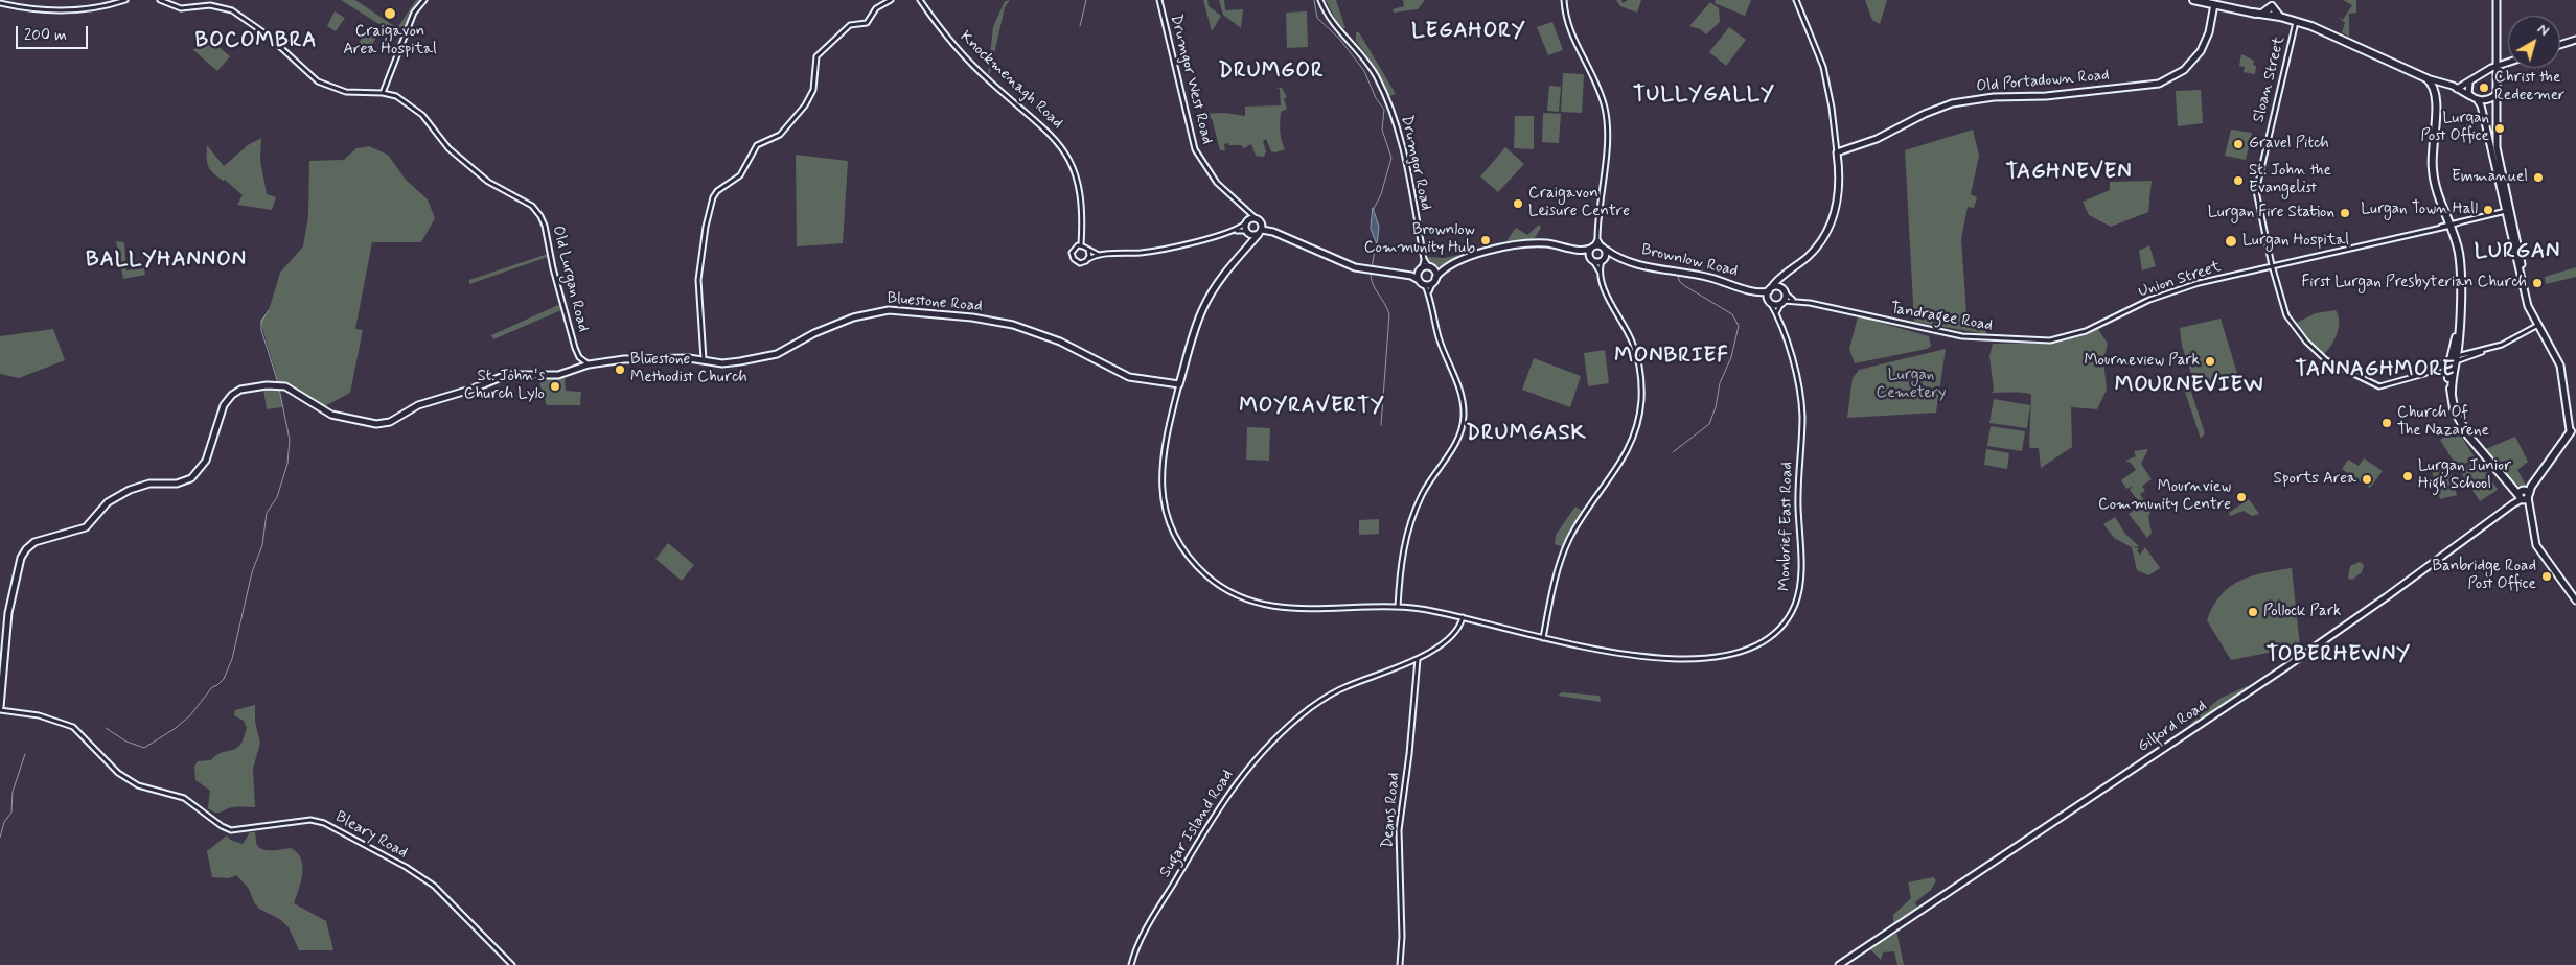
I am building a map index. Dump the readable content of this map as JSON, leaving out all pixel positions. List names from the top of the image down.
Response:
{
  "streets": {
    "main road": [
      "Old Portadown Road",
      "Brownlow Road",
      "Bluestone Road",
      "Gilford Road"
    ],
    "street": [
      "Drumgor West Road",
      "Sloan Street",
      "Knockmenagh Road",
      "Drumgor Road",
      "Old Lurgan Road",
      "Union Street",
      "Tandragee Road",
      "Monbrief East Road",
      "Deans Road",
      "Sugar Island Road",
      "Bleary Road"
    ]
  },
  "crossings": [
    ["Sloan Street", "Union Street"],
    ["Brownlow Road", "Tandragee Road"],
    ["Brownlow Road", "Monbrief East Road"],
    ["Old Lurgan Road", "Bluestone Road"],
    ["Union Street", "Tandragee Road"],
    ["Bluestone Road", "Monbrief East Road"],
    ["Bluestone Road", "Bleary Road"],
    ["Tandragee Road", "Monbrief East Road"],
    ["Monbrief East Road", "Sugar Island Road"],
    ["Deans Road", "Sugar Island Road"]
  ],
  "districts": [
    "LEGAHORY",
    "BOCOMBRA",
    "DRUMGOR",
    "TULLYGALLY",
    "TAGHNEVEN",
    "LURGAN",
    "BALLYHANNON",
    "MONBRIEF",
    "TANNAGHMORE",
    "MOURNEVIEW",
    "MOYRAVERTY",
    "DRUMGASK",
    "TOBERHEWNY"
  ],
  "parks": ["Lurgan Cemetery"],
  "places": [
    "Craigavon Area Hospital",
    "Christ the Redeemer",
    "Lurgan Post Office",
    "Gravel Pitch",
    "Emmanuel",
    "St. John the Evangelist",
    "Craigavon Leisure Centre",
    "Lurgan Town Hall",
    "Lurgan Fire Station",
    "Brownlow Community Hub",
    "Lurgan Hospital",
    "First Lurgan Presbyterian Church",
    "Mourneview Park",
    "Bluestone Methodist Church",
    "St. John's Church Lylo",
    "Church Of The Nazarene",
    "Lurgan Junior High School",
    "Sports Area",
    "Mournview Community Centre",
    "Banbridge Road Post Office",
    "Pollock Park"
  ],
  "scale_bar": "200 m",
  "north": "top right"
}
